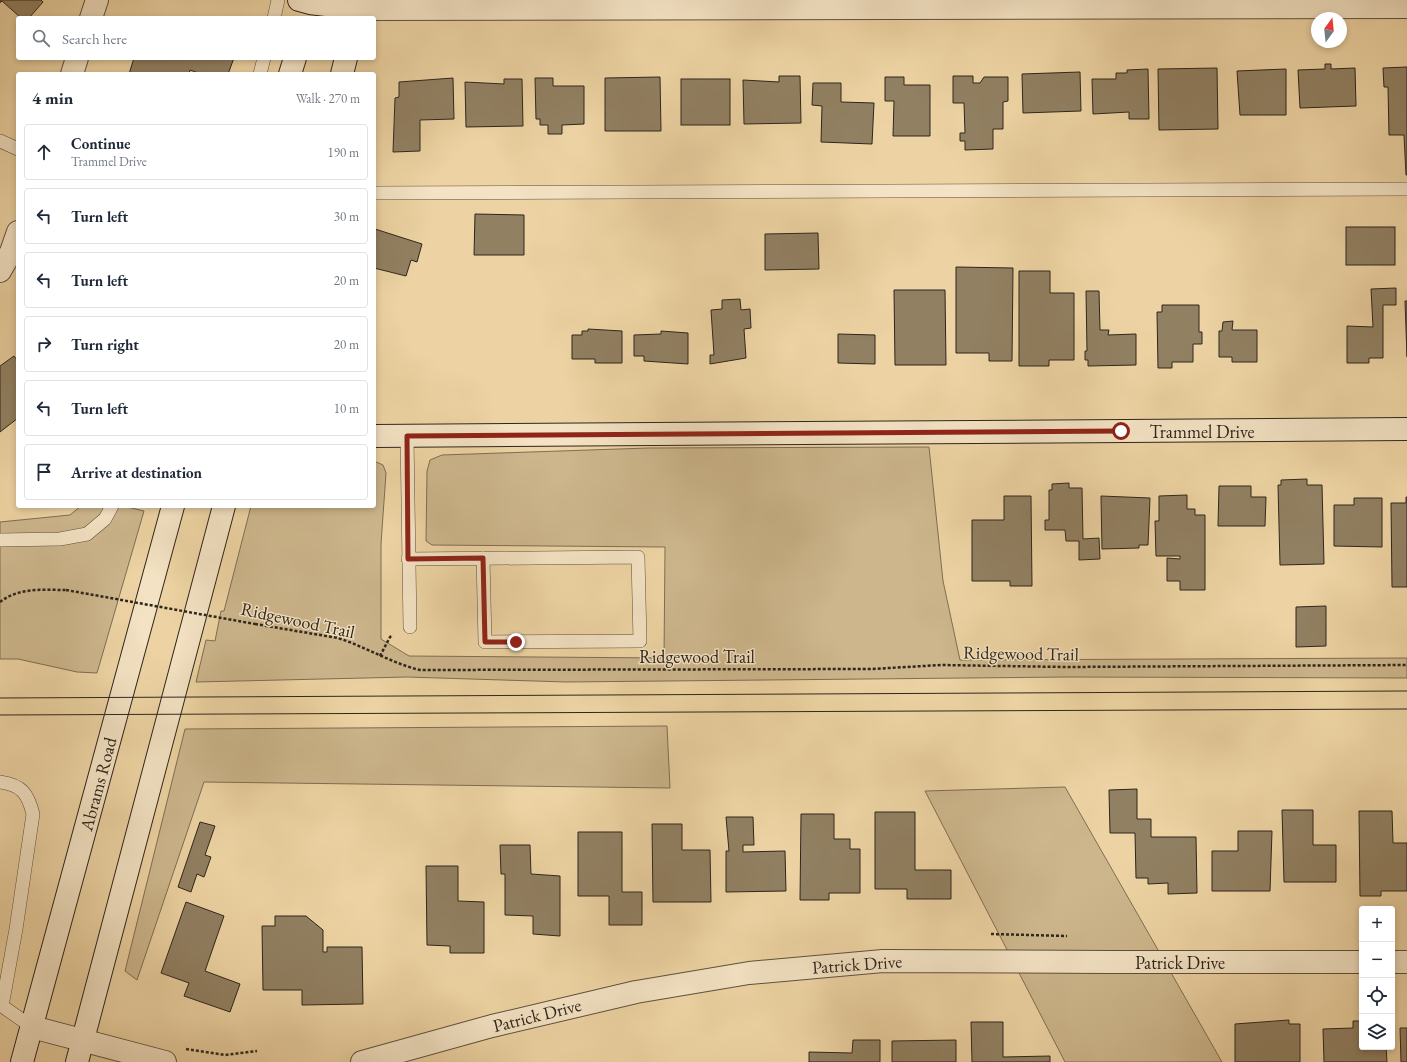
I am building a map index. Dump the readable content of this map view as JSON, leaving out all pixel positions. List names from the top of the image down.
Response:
{
  "streets": {
    "street": ["Trammel Drive", "Abrams Road", "Patrick Drive"],
    "path": ["Ridgewood Trail"]
  },
  "north": "top",
  "page": {
    "search": "Search here",
    "heading": ["4 min", "Walk · 270 m"],
    "list": [
      ["Continue", "Trammel Drive", "190 m"],
      ["Turn left", "30 m"],
      ["Turn left", "20 m"],
      ["Turn right", "20 m"],
      ["Turn left", "10 m"],
      "Arrive at destination"
    ],
    "map_buttons": ["+", "−"]
  }
}
